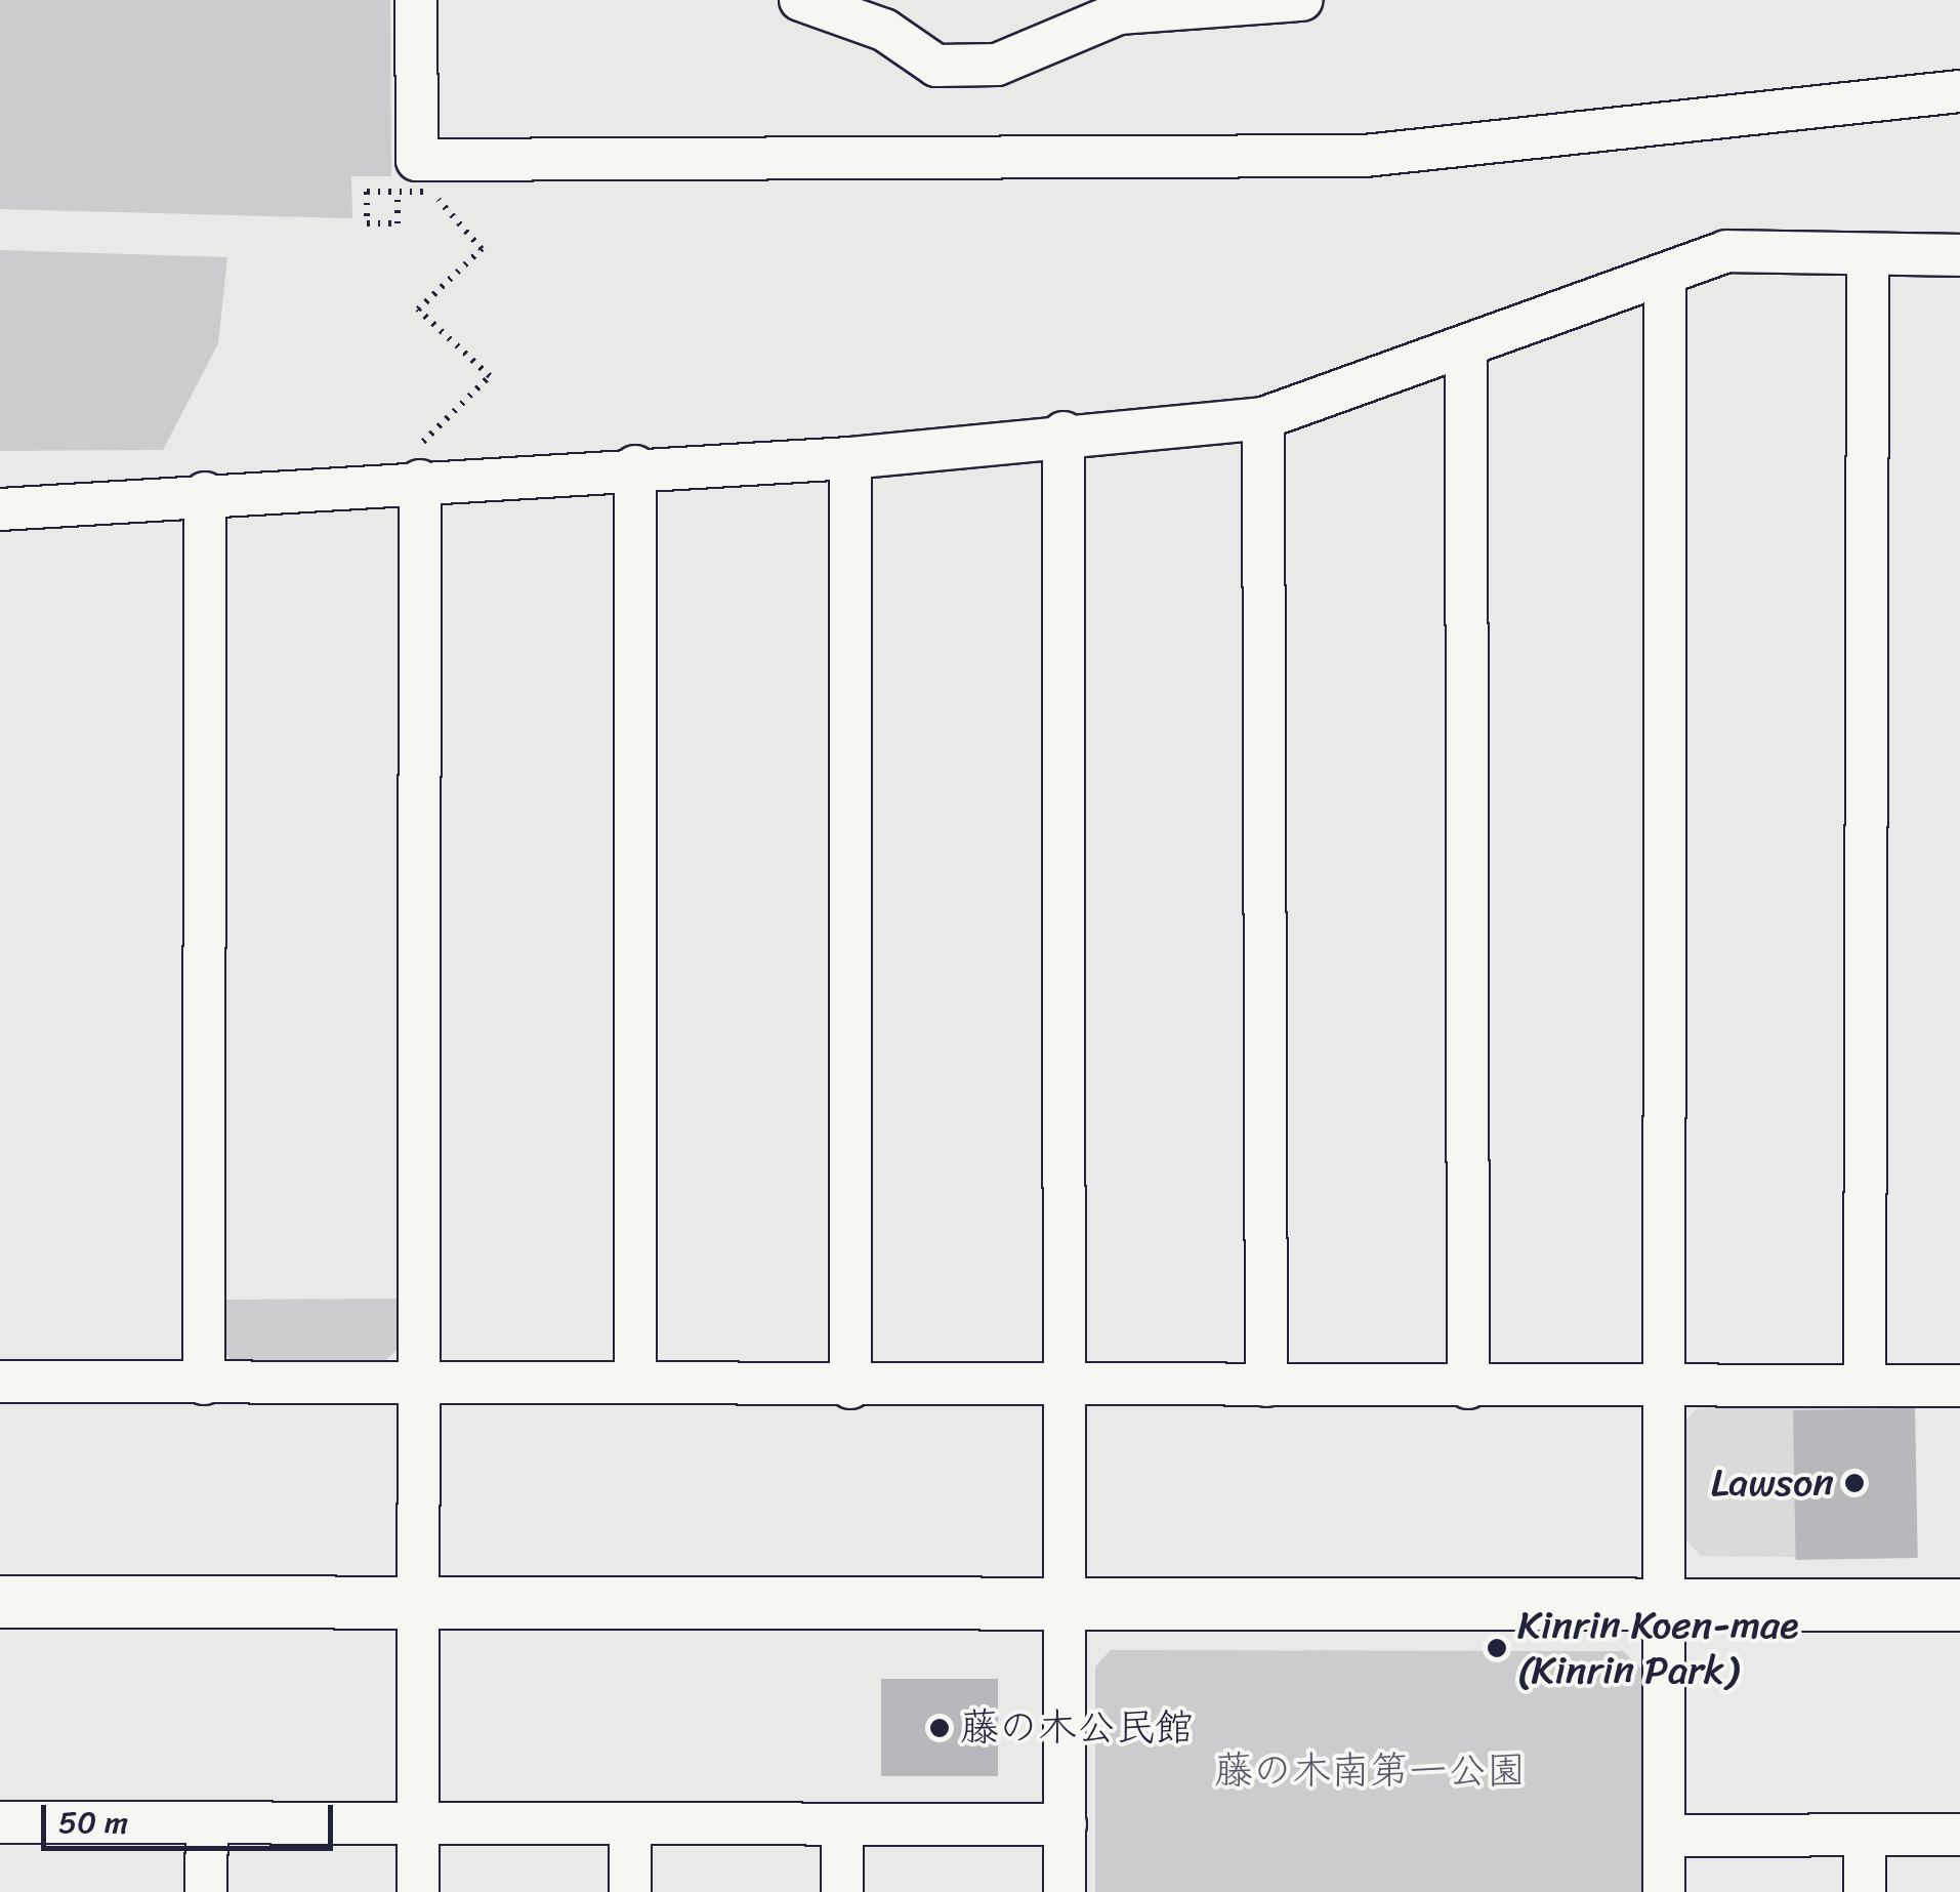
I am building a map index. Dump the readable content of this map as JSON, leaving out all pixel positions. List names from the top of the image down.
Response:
{
  "parks": ["藤の木南第一公園"],
  "places": ["Lawson", "Kinrin Koen-mae (Kinrin Park)", "藤の木公民館"],
  "scale_bar": "50 m"
}
